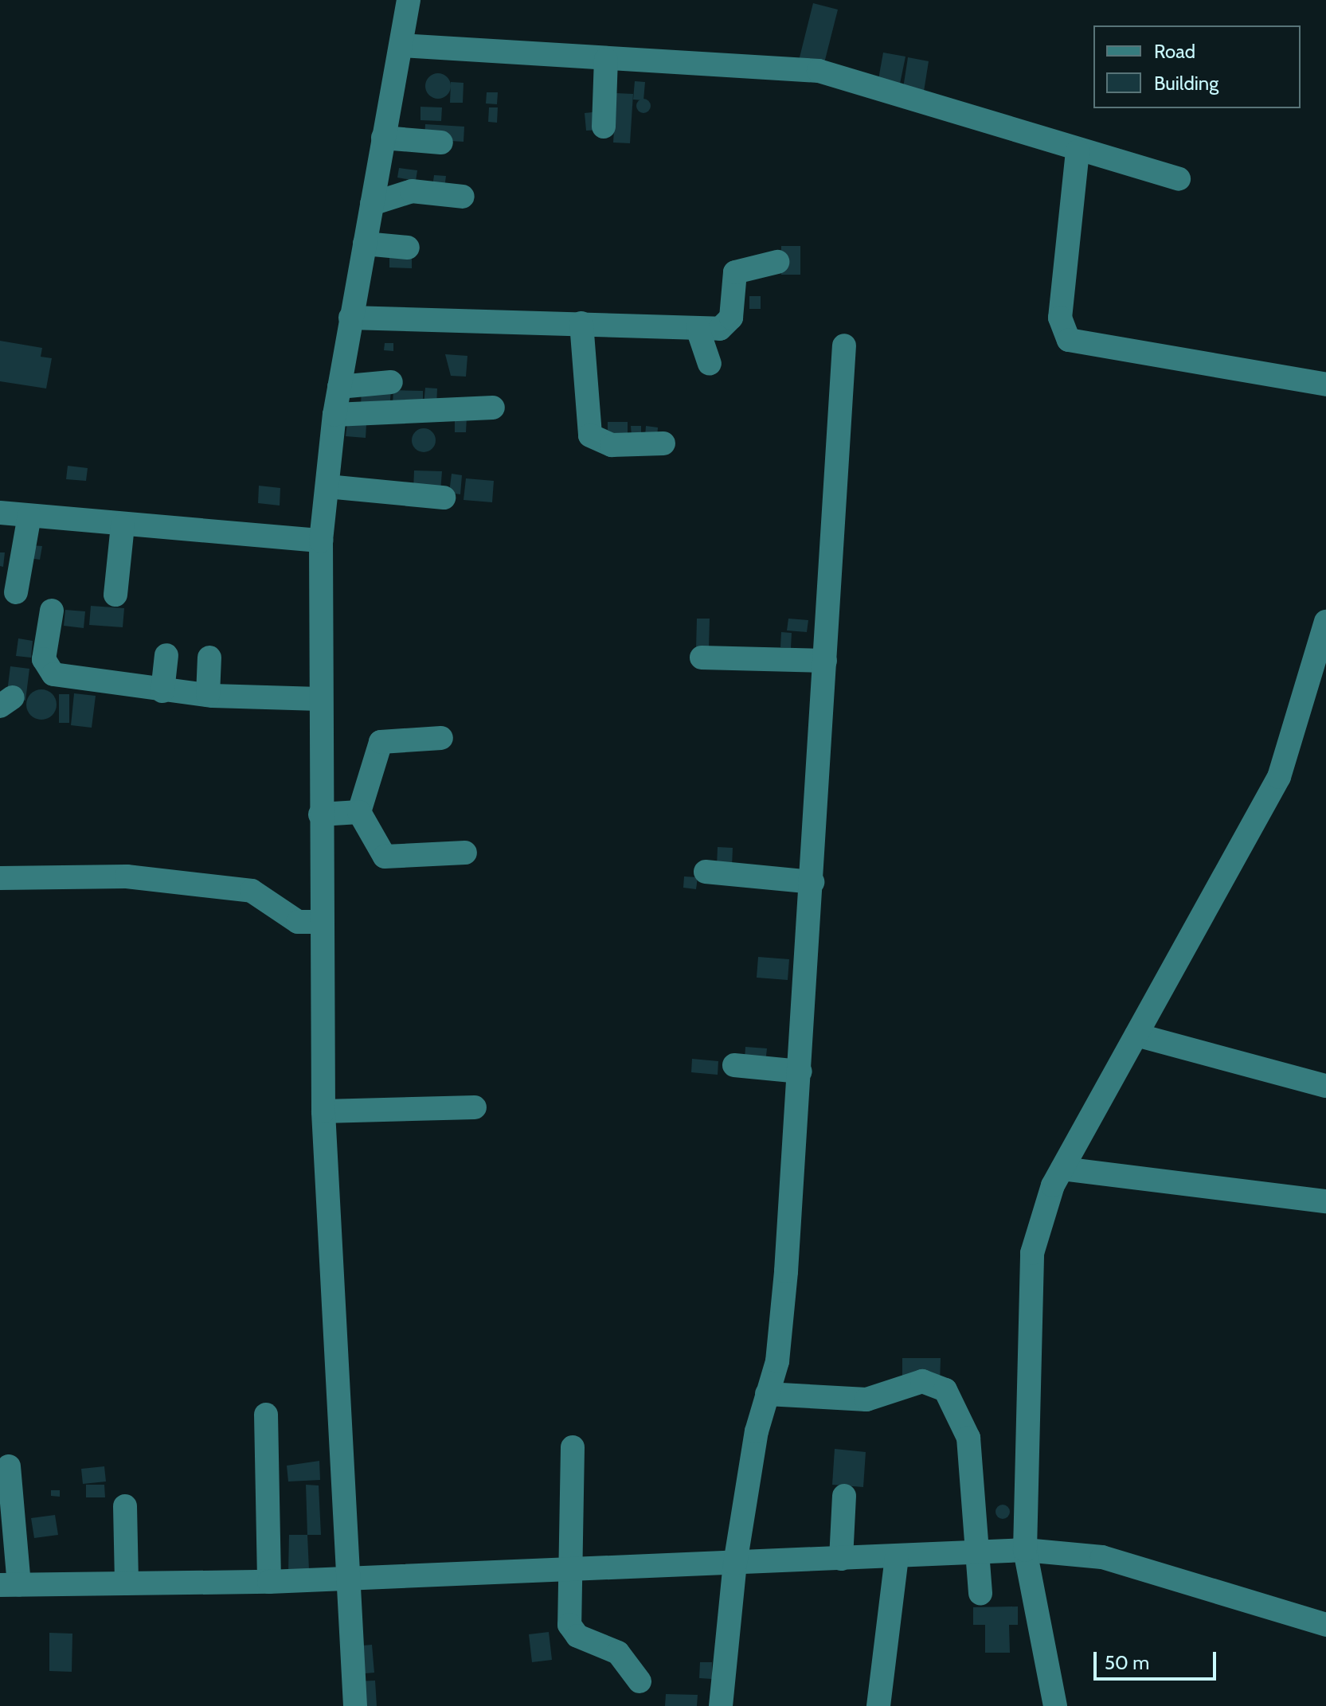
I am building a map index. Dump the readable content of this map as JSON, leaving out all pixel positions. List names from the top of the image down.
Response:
{
  "legend": ["Road", "Building"],
  "scale_bar": "50 m"
}
